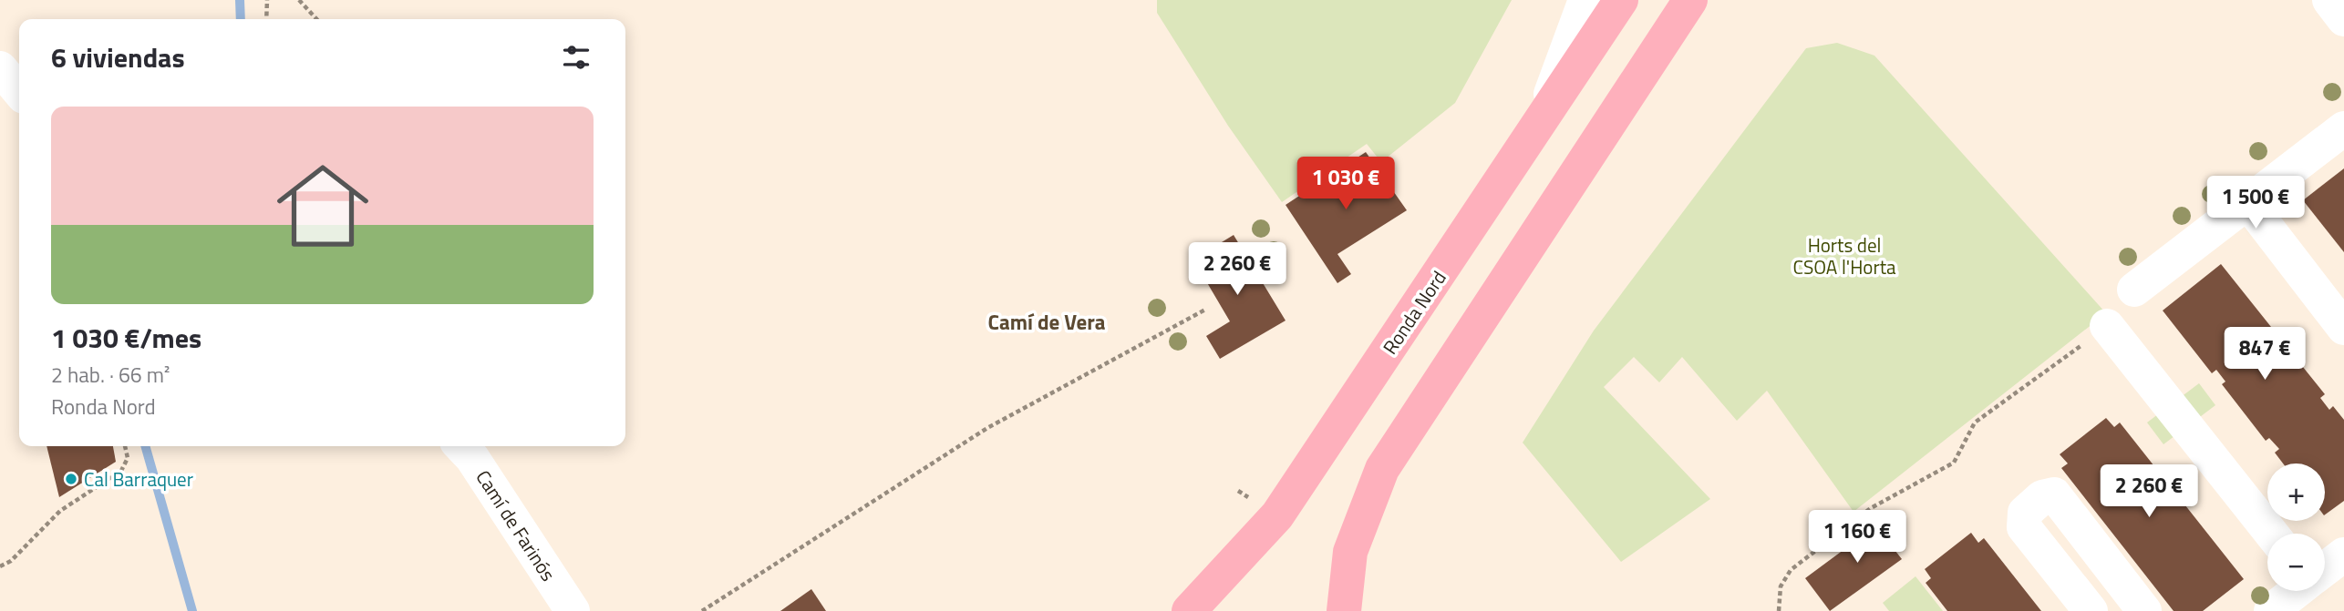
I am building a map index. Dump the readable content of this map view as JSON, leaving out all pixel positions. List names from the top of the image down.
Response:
{
  "streets": {
    "main road": ["Ronda Nord"],
    "street": ["Camí de Farinós"]
  },
  "districts": ["Camí de Vera"],
  "parks": ["Horts del CSOA l'Horta"],
  "places": ["Cal Barraquer"],
  "page": {
    "heading": "6 viviendas",
    "list": [
      {
        "name": "1 030 €/mes",
        "note": "2 hab. · 66 m² · Ronda Nord"
      }
    ],
    "price": [
      "1 030 €",
      "1 500 €",
      "2 260 €",
      "847 €",
      "2 260 €",
      "1 160 €"
    ],
    "map_buttons": ["+", "−"]
  }
}
